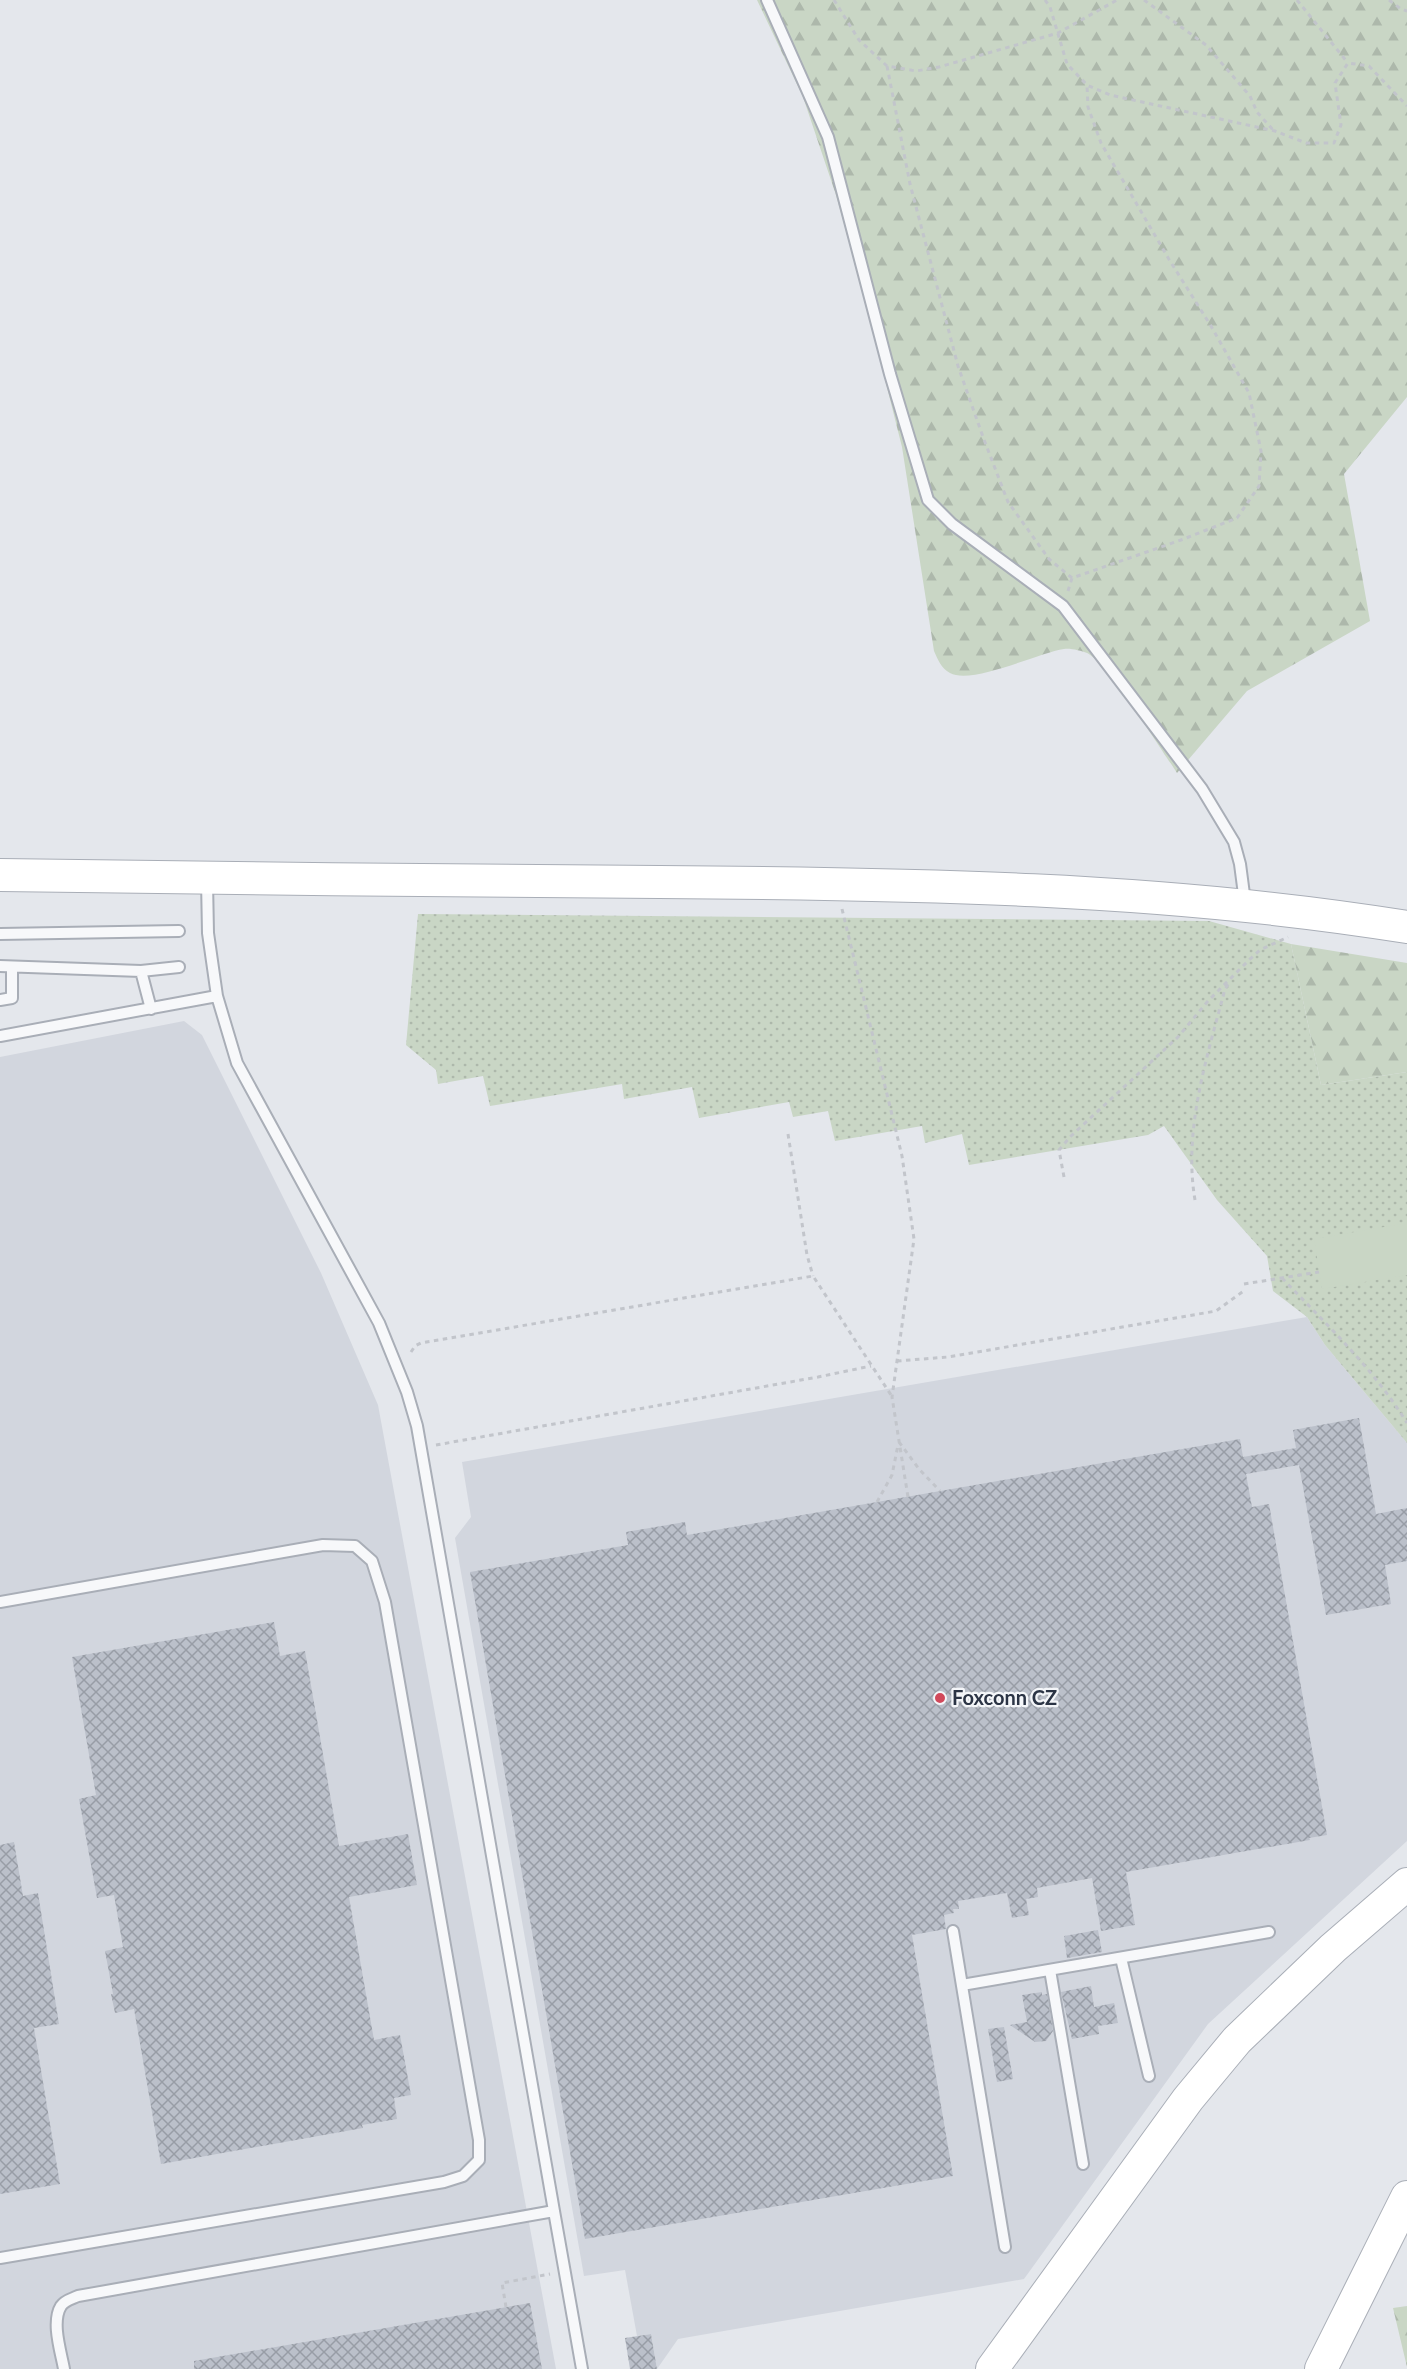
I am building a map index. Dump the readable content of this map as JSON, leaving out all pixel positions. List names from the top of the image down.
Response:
{
  "places": ["Foxconn CZ"]
}
